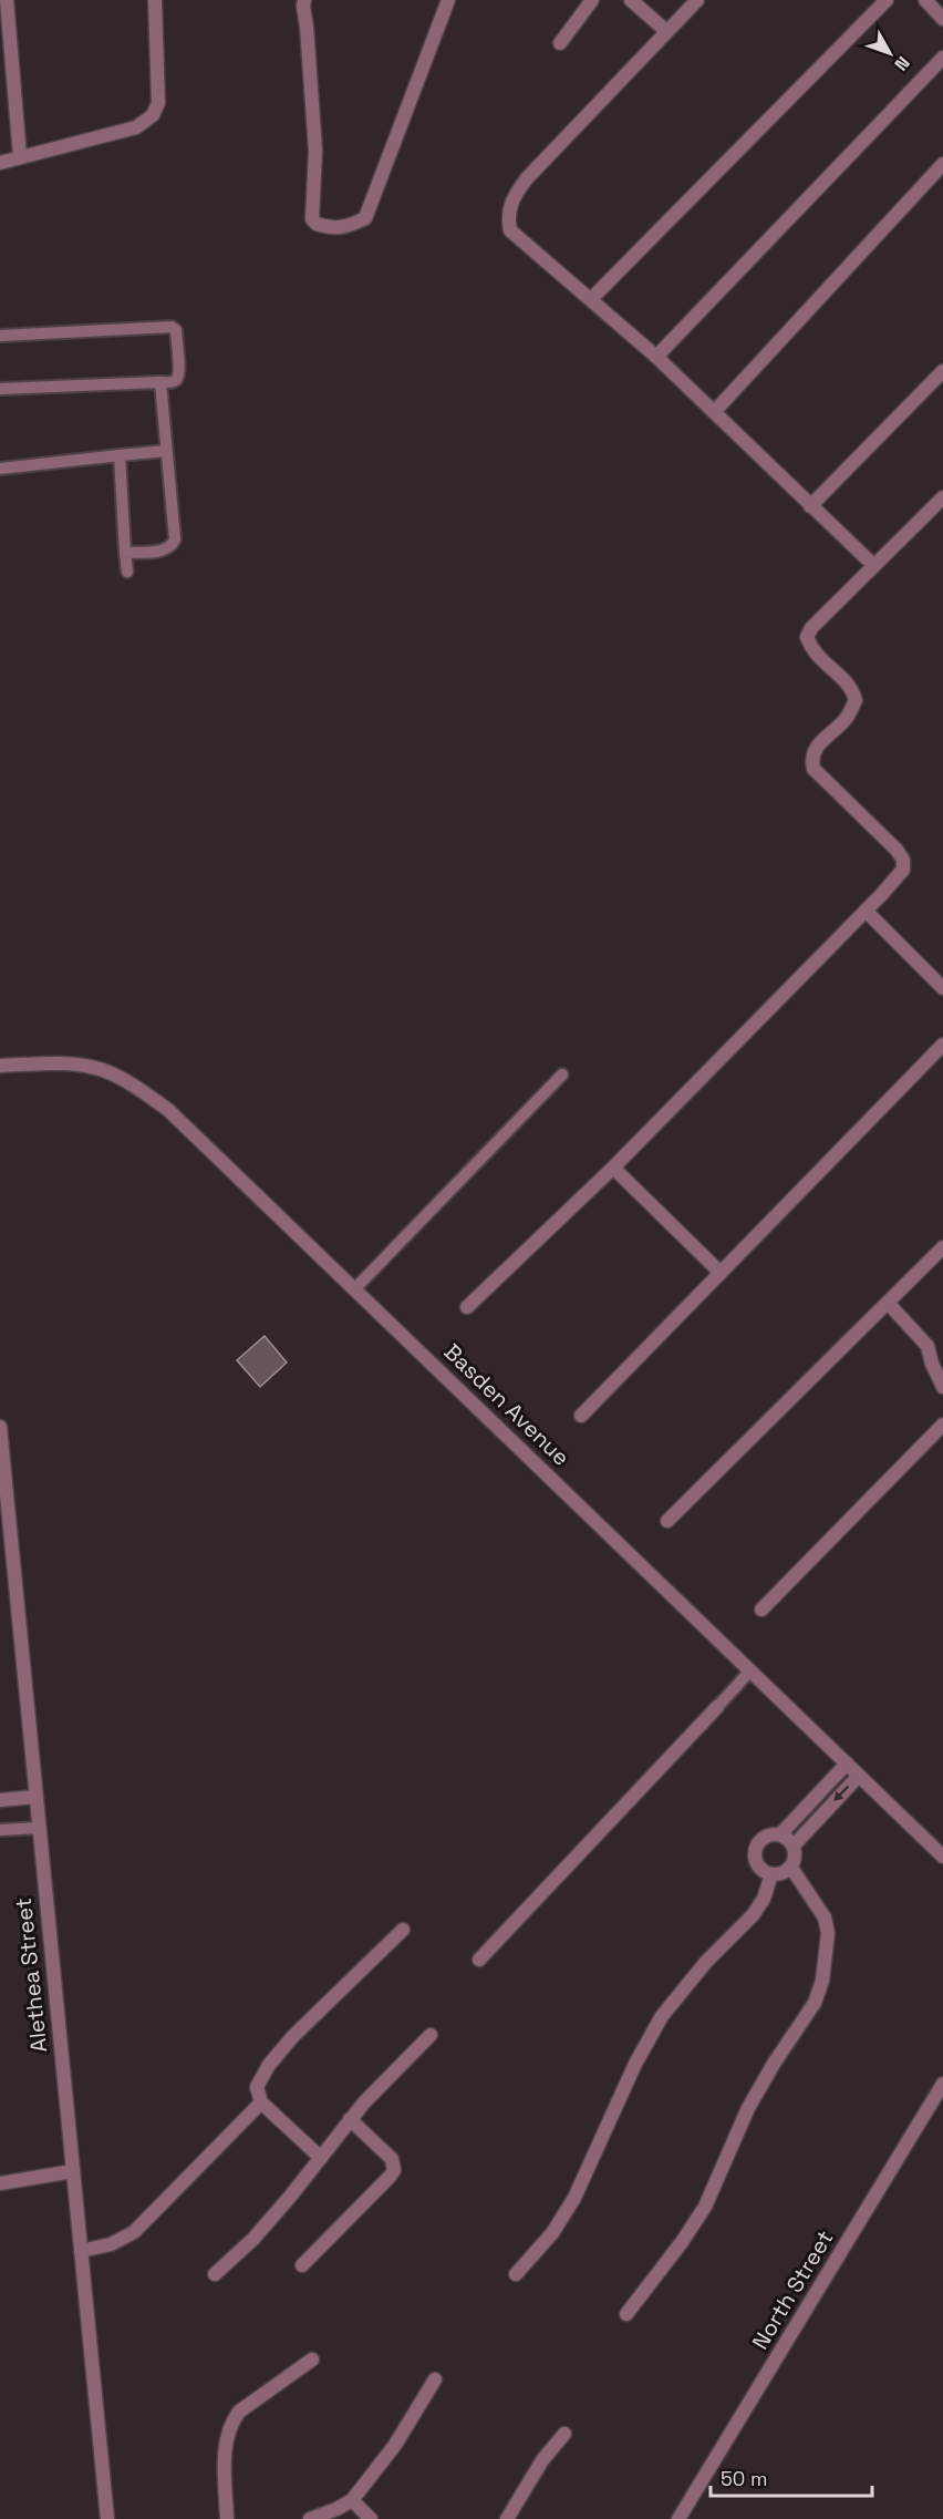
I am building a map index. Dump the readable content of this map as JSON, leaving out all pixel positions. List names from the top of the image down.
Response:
{
  "streets": {
    "street": ["Basden Avenue", "Alethea Street", "North Street"]
  },
  "scale_bar": "50 m",
  "north": "bottom right"
}
